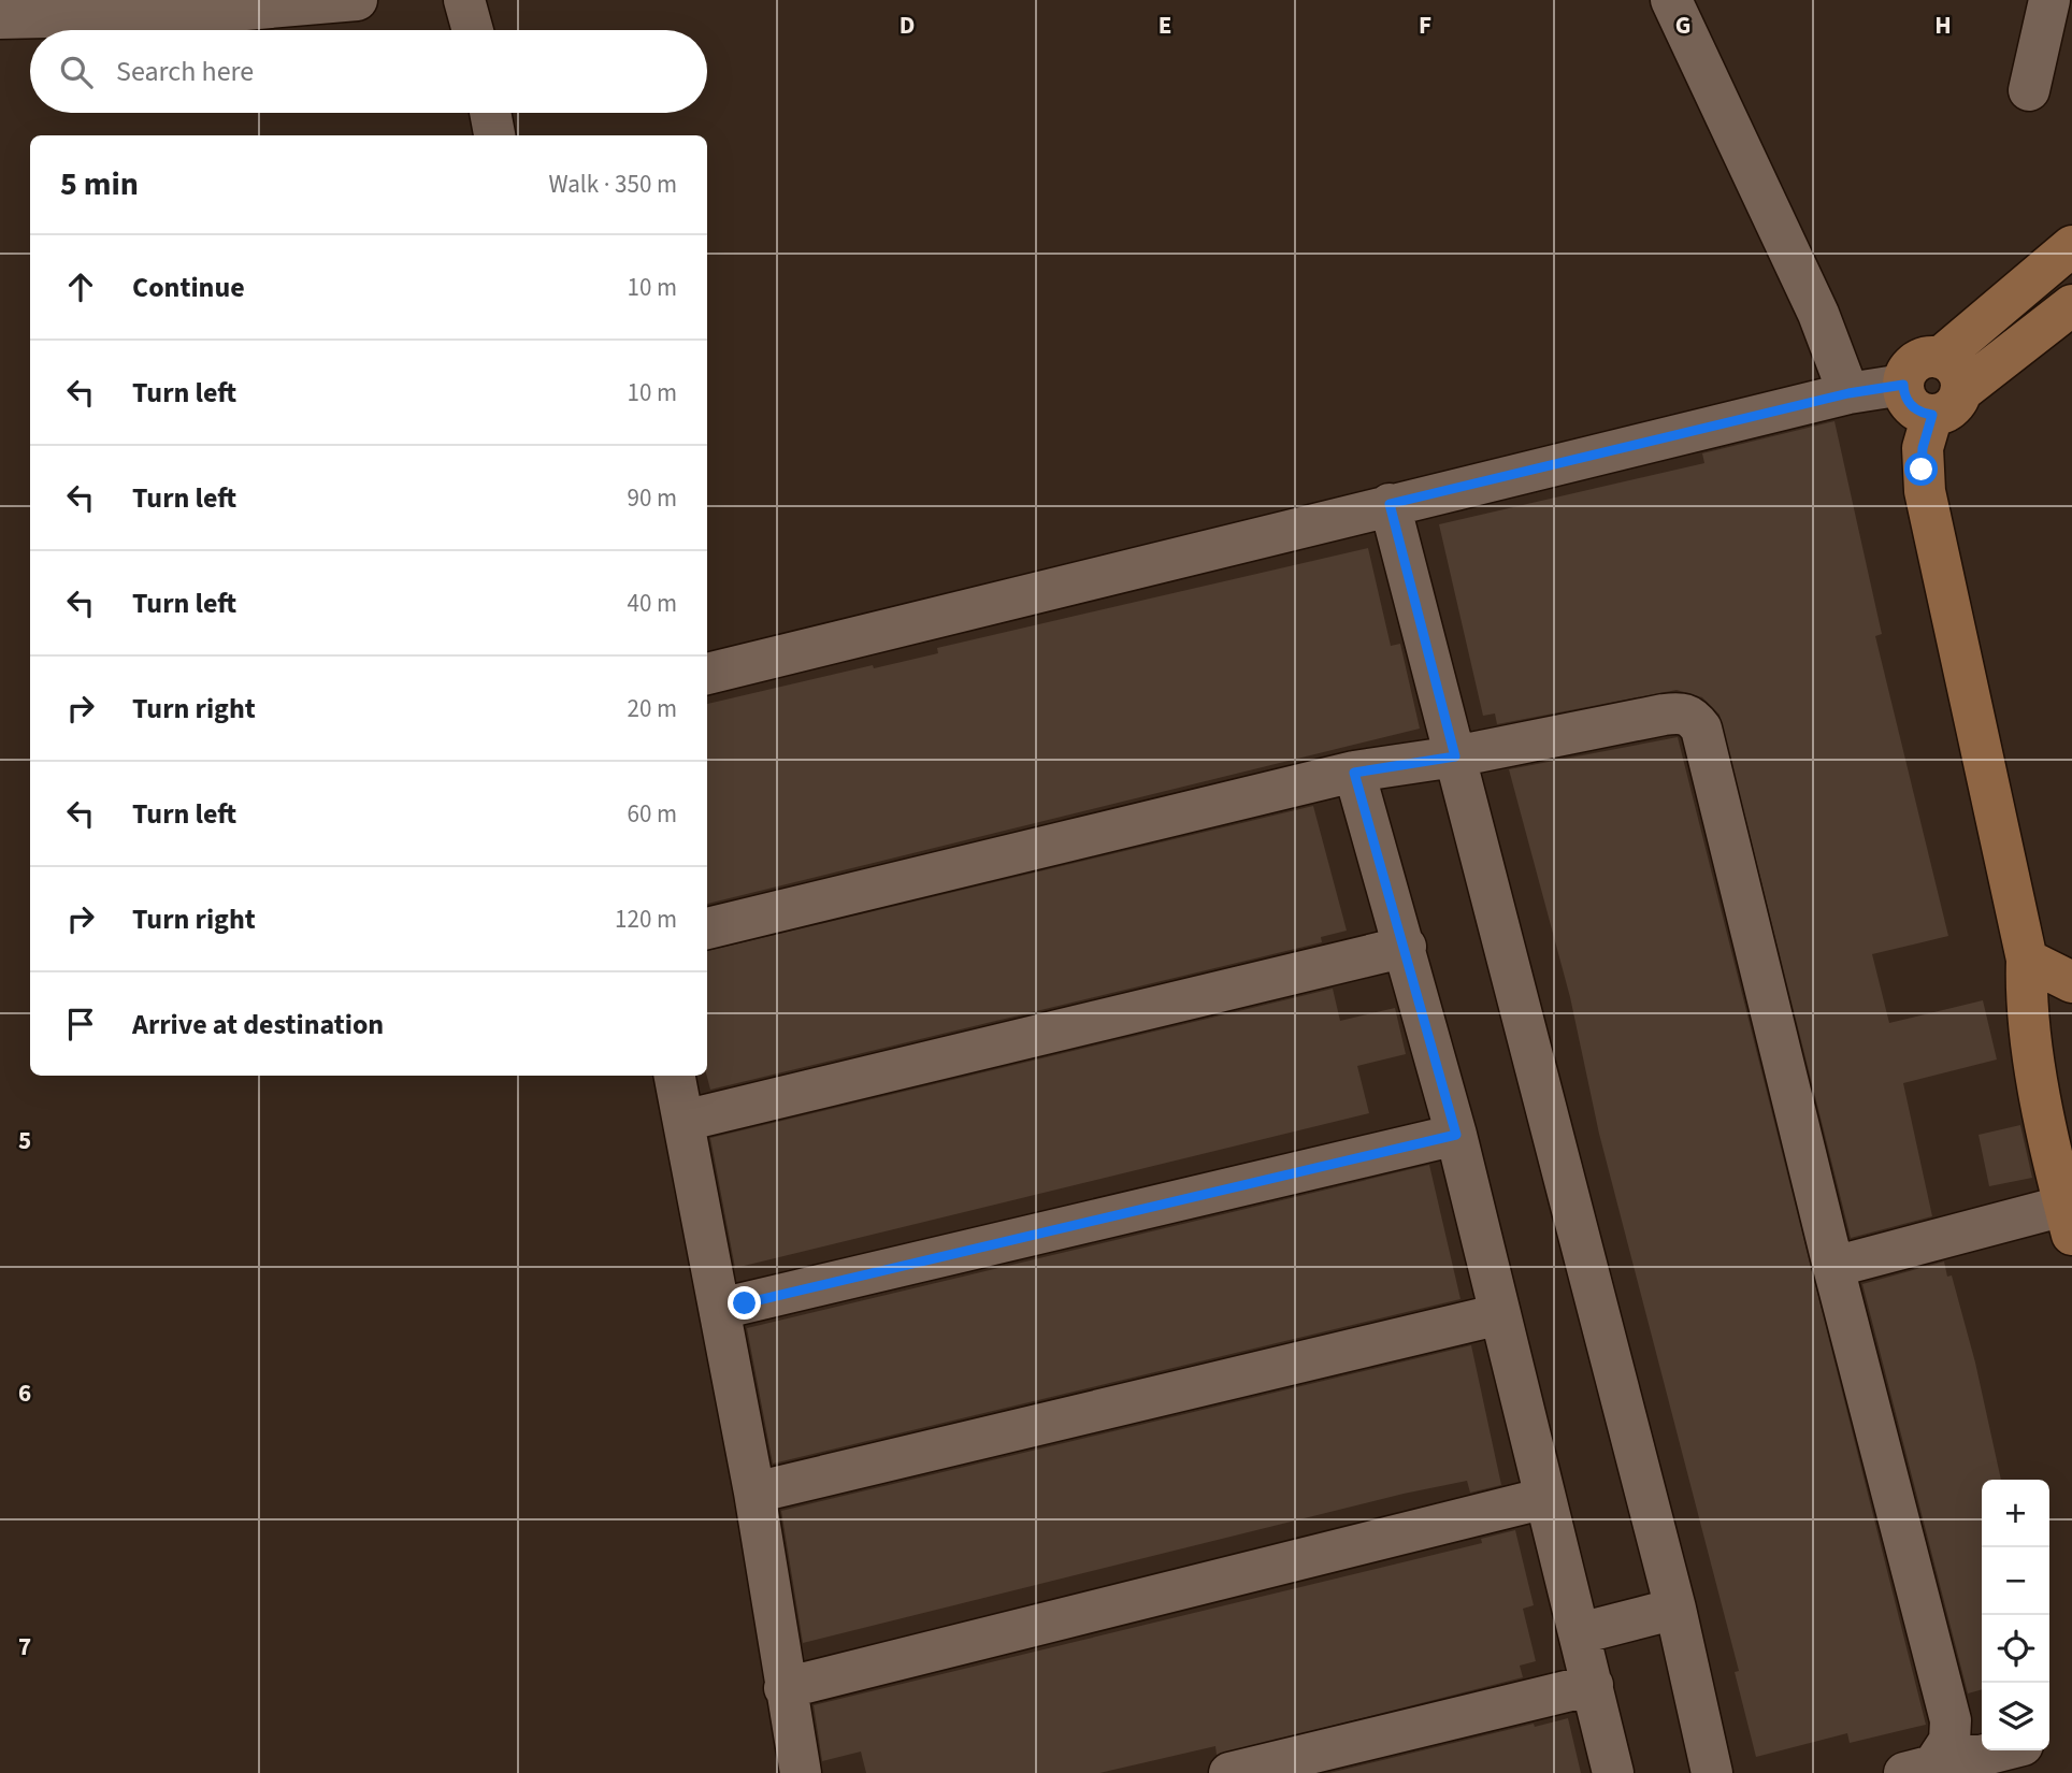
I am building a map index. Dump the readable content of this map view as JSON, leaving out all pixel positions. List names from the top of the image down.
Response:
{
  "page": {
    "search": "Search here",
    "heading": ["5 min", "Walk · 350 m"],
    "list": [
      ["Continue", "10 m"],
      ["Turn left", "10 m"],
      ["Turn left", "90 m"],
      ["Turn left", "40 m"],
      ["Turn right", "20 m"],
      ["Turn left", "60 m"],
      ["Turn right", "120 m"],
      "Arrive at destination"
    ],
    "map_buttons": ["+", "−"]
  },
  "grid": {
    "columns": [
      "D",
      "E",
      "F",
      "G",
      "H"
    ],
    "rows": ["5", "6", "7"]
  }
}
